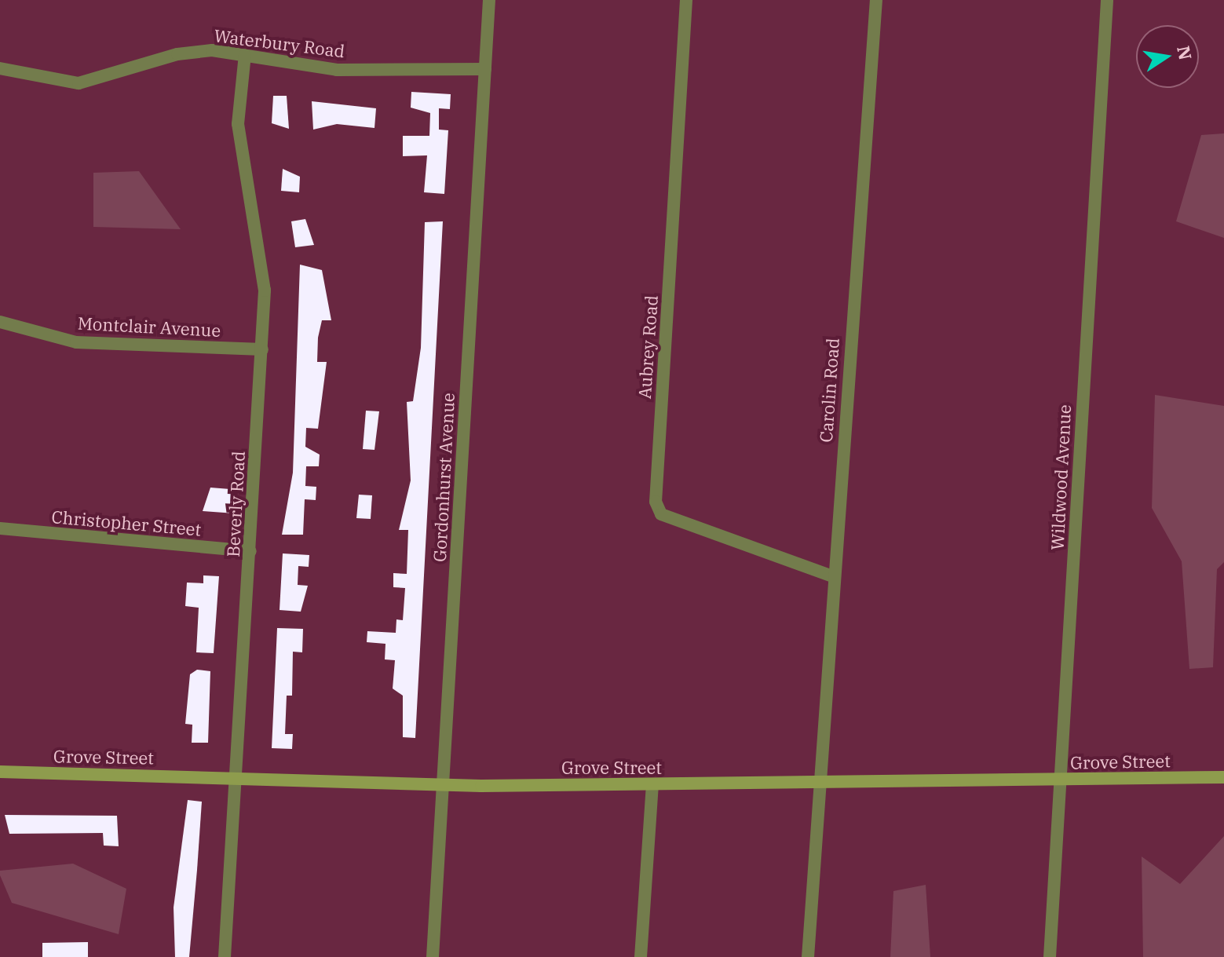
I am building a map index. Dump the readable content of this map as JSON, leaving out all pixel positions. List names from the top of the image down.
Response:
{
  "streets": {
    "main road": ["Grove Street"],
    "street": [
      "Waterbury Road",
      "Montclair Avenue",
      "Aubrey Road",
      "Carolin Road",
      "Gordonhurst Avenue",
      "Wildwood Avenue",
      "Beverly Road",
      "Christopher Street"
    ]
  },
  "crossings": [
    ["Waterbury Road", "Gordonhurst Avenue"],
    ["Waterbury Road", "Beverly Road"],
    ["Montclair Avenue", "Beverly Road"],
    ["Aubrey Road", "Carolin Road"],
    ["Carolin Road", "Grove Street"],
    ["Gordonhurst Avenue", "Grove Street"],
    ["Wildwood Avenue", "Grove Street"],
    ["Beverly Road", "Christopher Street"],
    ["Beverly Road", "Grove Street"]
  ],
  "north": "right"
}
